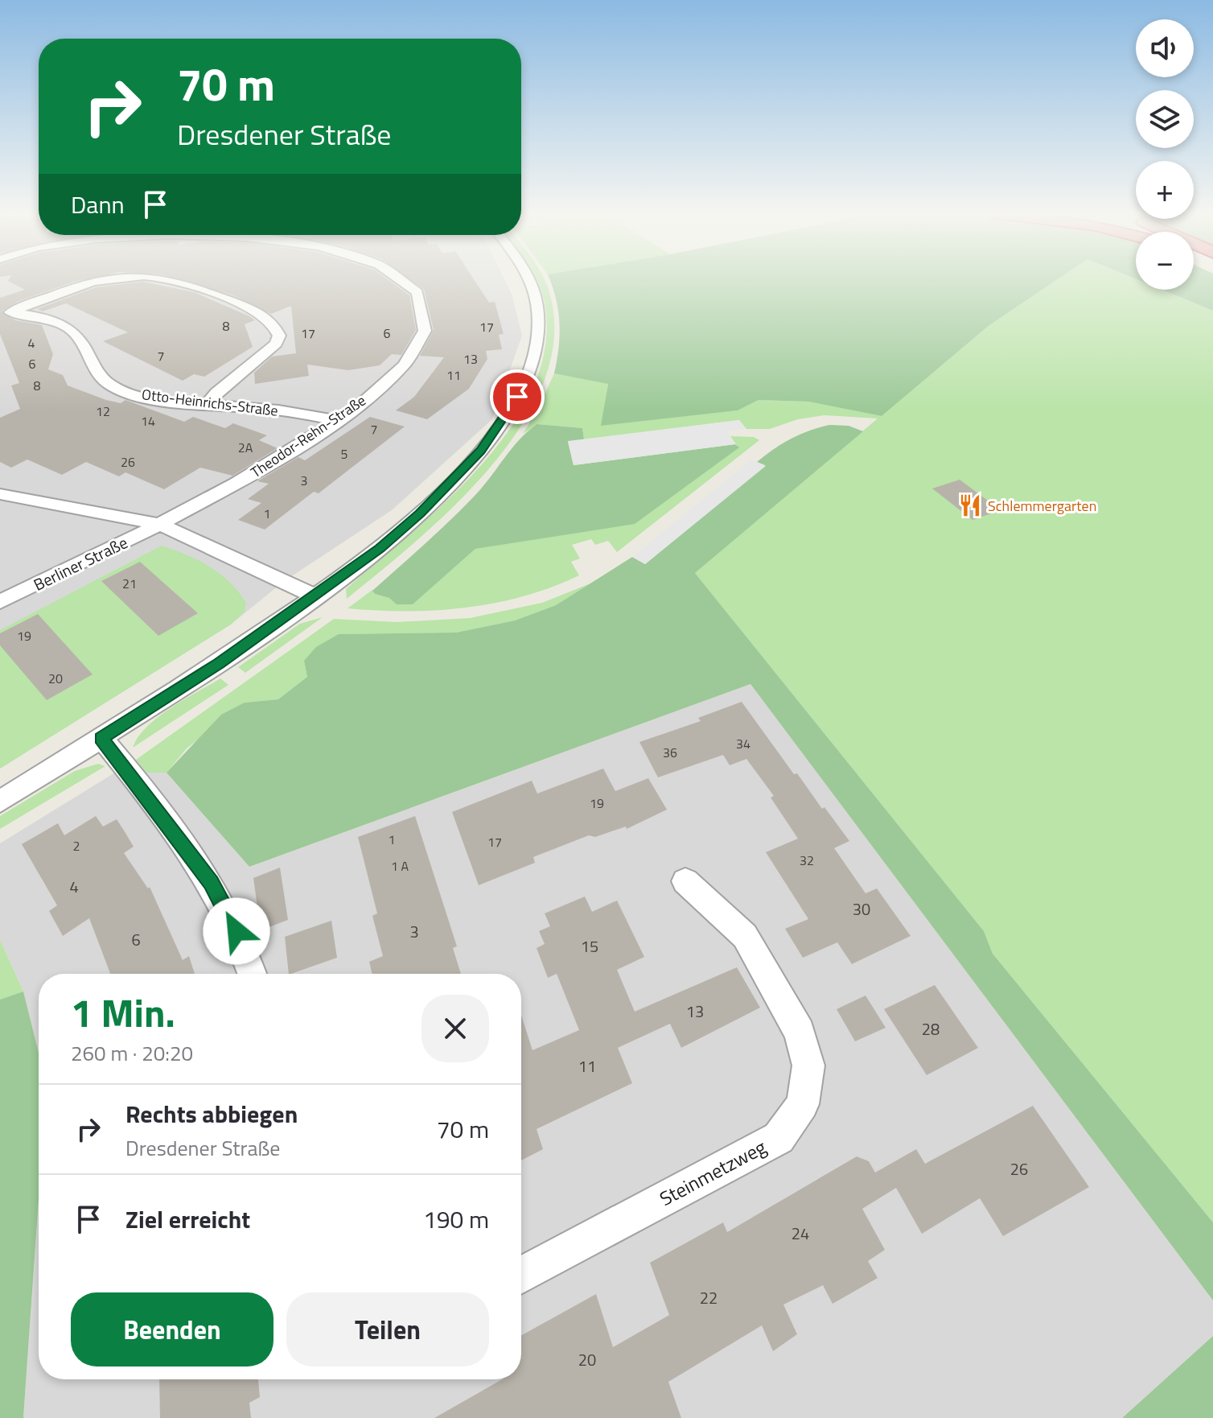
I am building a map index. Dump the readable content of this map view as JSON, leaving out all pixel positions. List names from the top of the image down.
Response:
{
  "streets": {
    "street": [
      "Otto-Heinrichs-Straße",
      "Theodor-Rehn-Straße",
      "Berliner Straße",
      "Steinmetzweg"
    ]
  },
  "crossings": [
    ["Otto-Heinrichs-Straße", "Theodor-Rehn-Straße"],
    ["Theodor-Rehn-Straße", "Berliner Straße"]
  ],
  "places": {
    "restaurant": ["Schlemmergarten"]
  },
  "house_numbers": [
    "8",
    "17",
    "17",
    "6",
    "4",
    "7",
    "13",
    "6",
    "11",
    "8",
    "12",
    "14",
    "7",
    "2A",
    "5",
    "26",
    "3",
    "1",
    "21",
    "19",
    "20",
    "34",
    "36",
    "19",
    "1",
    "17",
    "2",
    "32",
    "1 A",
    "4",
    "30",
    "3",
    "6",
    "15",
    "13",
    "28",
    "11",
    "26",
    "24",
    "22",
    "20"
  ],
  "page": {
    "map_buttons": ["+", "−"],
    "turn": ["70 m", "Dresdener Straße"],
    "then": "Dann",
    "heading": ["1 Min.", "260 m · 20:20"],
    "list": [
      {
        "name": "Rechts abbiegen",
        "note": "Dresdener Straße",
        "value": "70 m"
      },
      {
        "name": "Ziel erreicht",
        "value": "190 m"
      }
    ],
    "buttons": ["Beenden", "Teilen"]
  }
}
